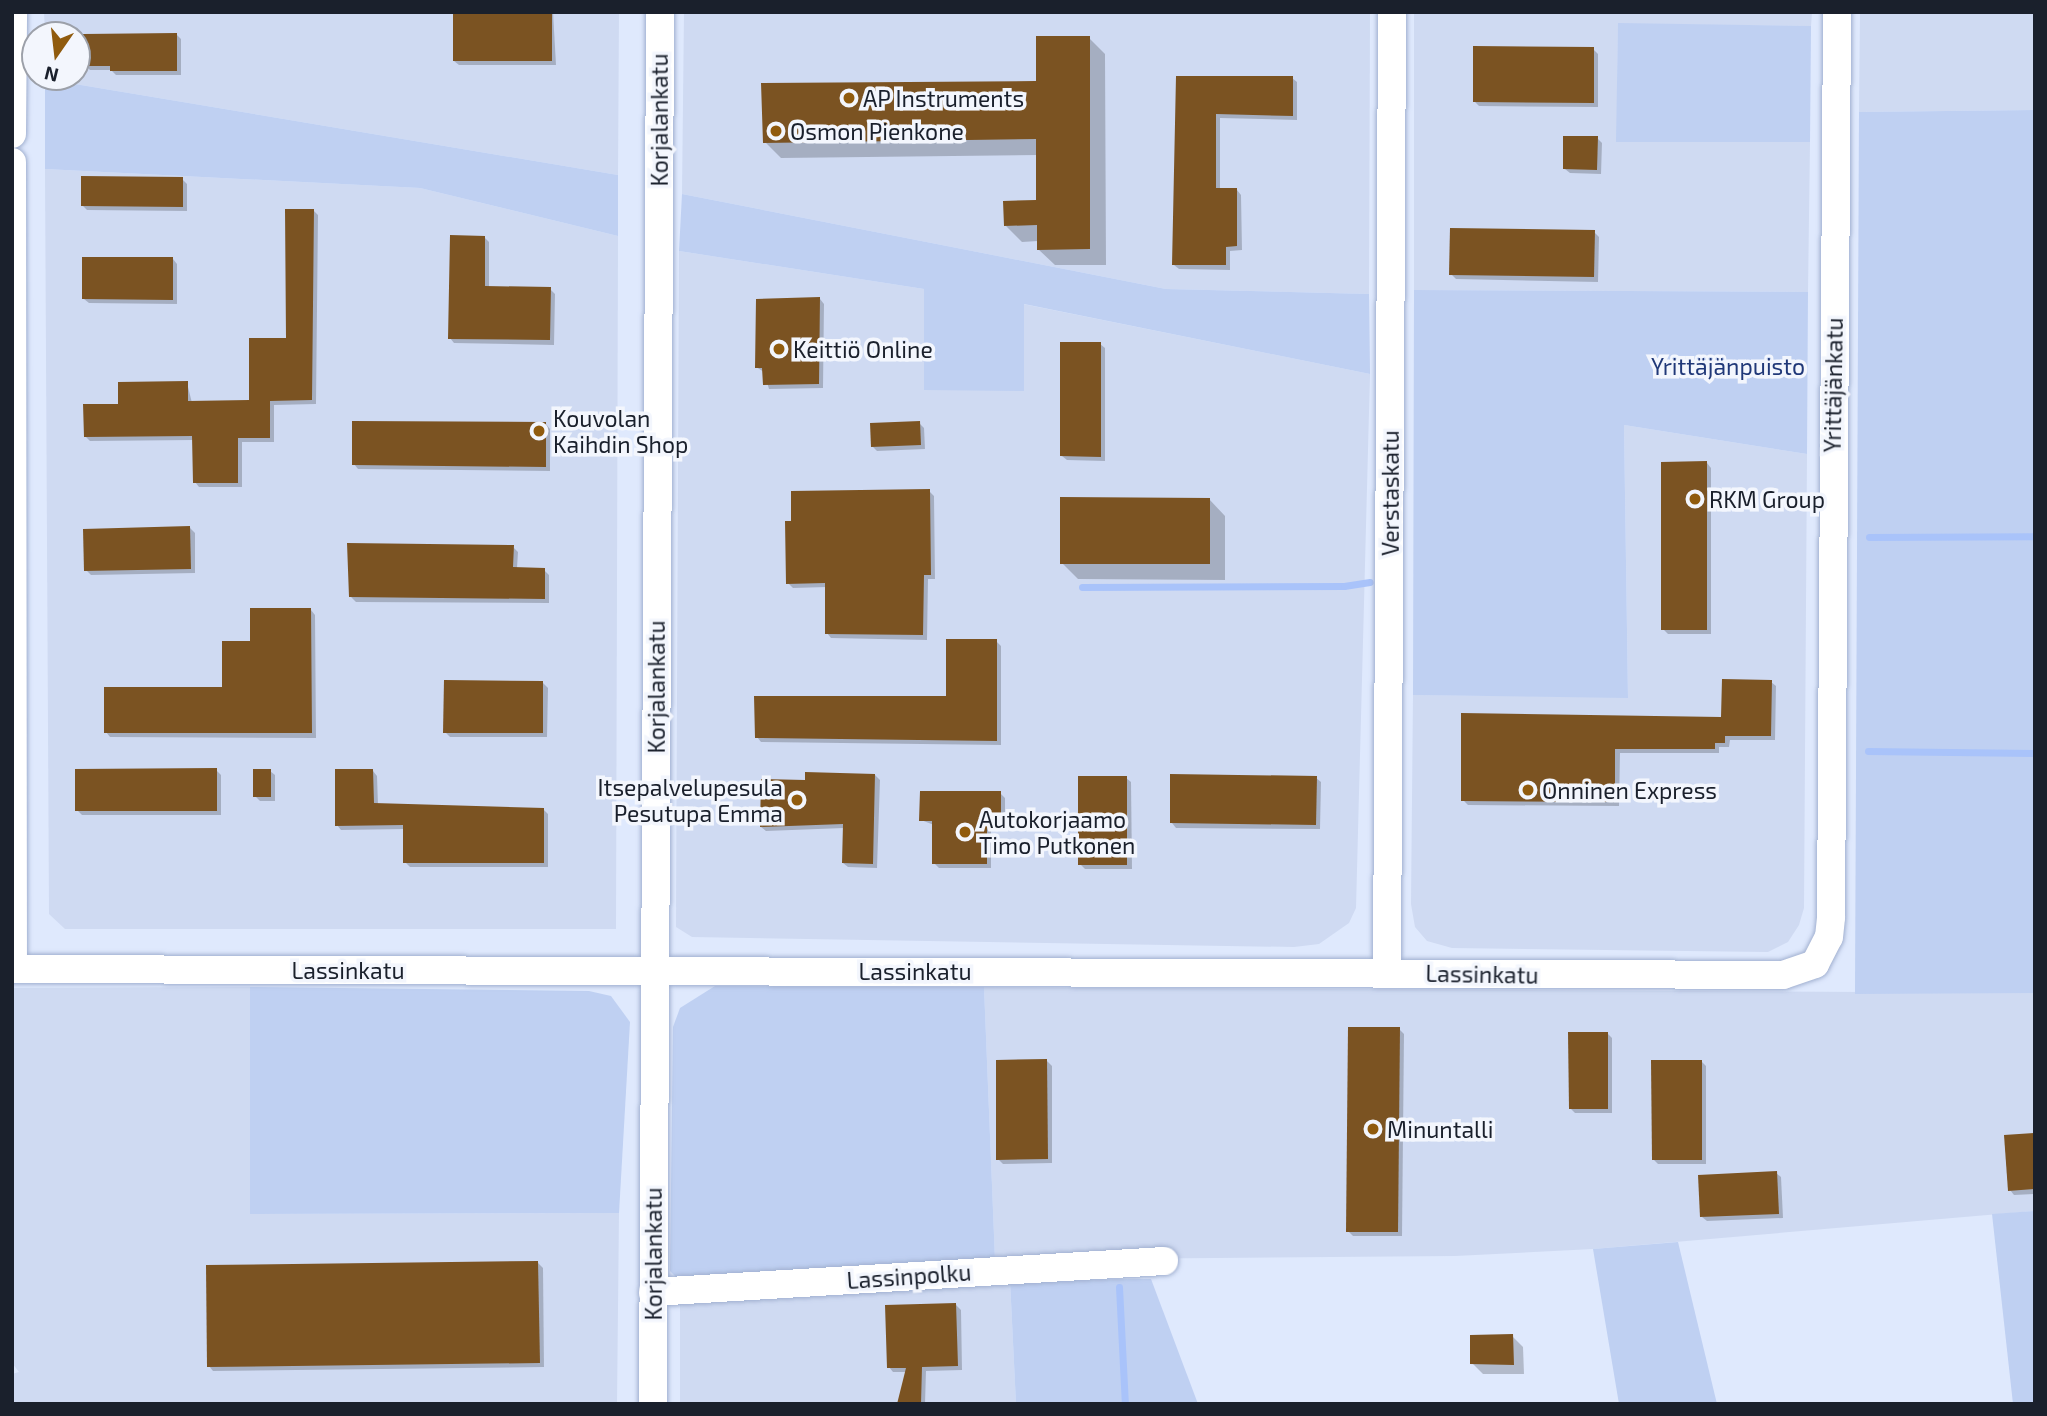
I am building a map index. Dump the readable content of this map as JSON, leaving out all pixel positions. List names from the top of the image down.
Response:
{
  "streets": {
    "street": [
      "Korjalankatu",
      "Yrittäjänkatu",
      "Verstaskatu",
      "Lassinkatu",
      "Lassinpolku"
    ]
  },
  "crossings": [
    ["Korjalankatu", "Lassinkatu"],
    ["Korjalankatu", "Lassinpolku"],
    ["Yrittäjänkatu", "Lassinkatu"],
    ["Verstaskatu", "Lassinkatu"]
  ],
  "parks": ["Yrittäjänpuisto"],
  "places": [
    "AP Instruments",
    "Osmon Pienkone",
    "Keittiö Online",
    "Kouvolan Kaihdin Shop",
    "RKM Group",
    "Onninen Express",
    "Itsepalvelupesula Pesutupa Emma",
    "Autokorjaamo Timo Putkonen",
    "Minuntalli"
  ],
  "north": "bottom"
}
